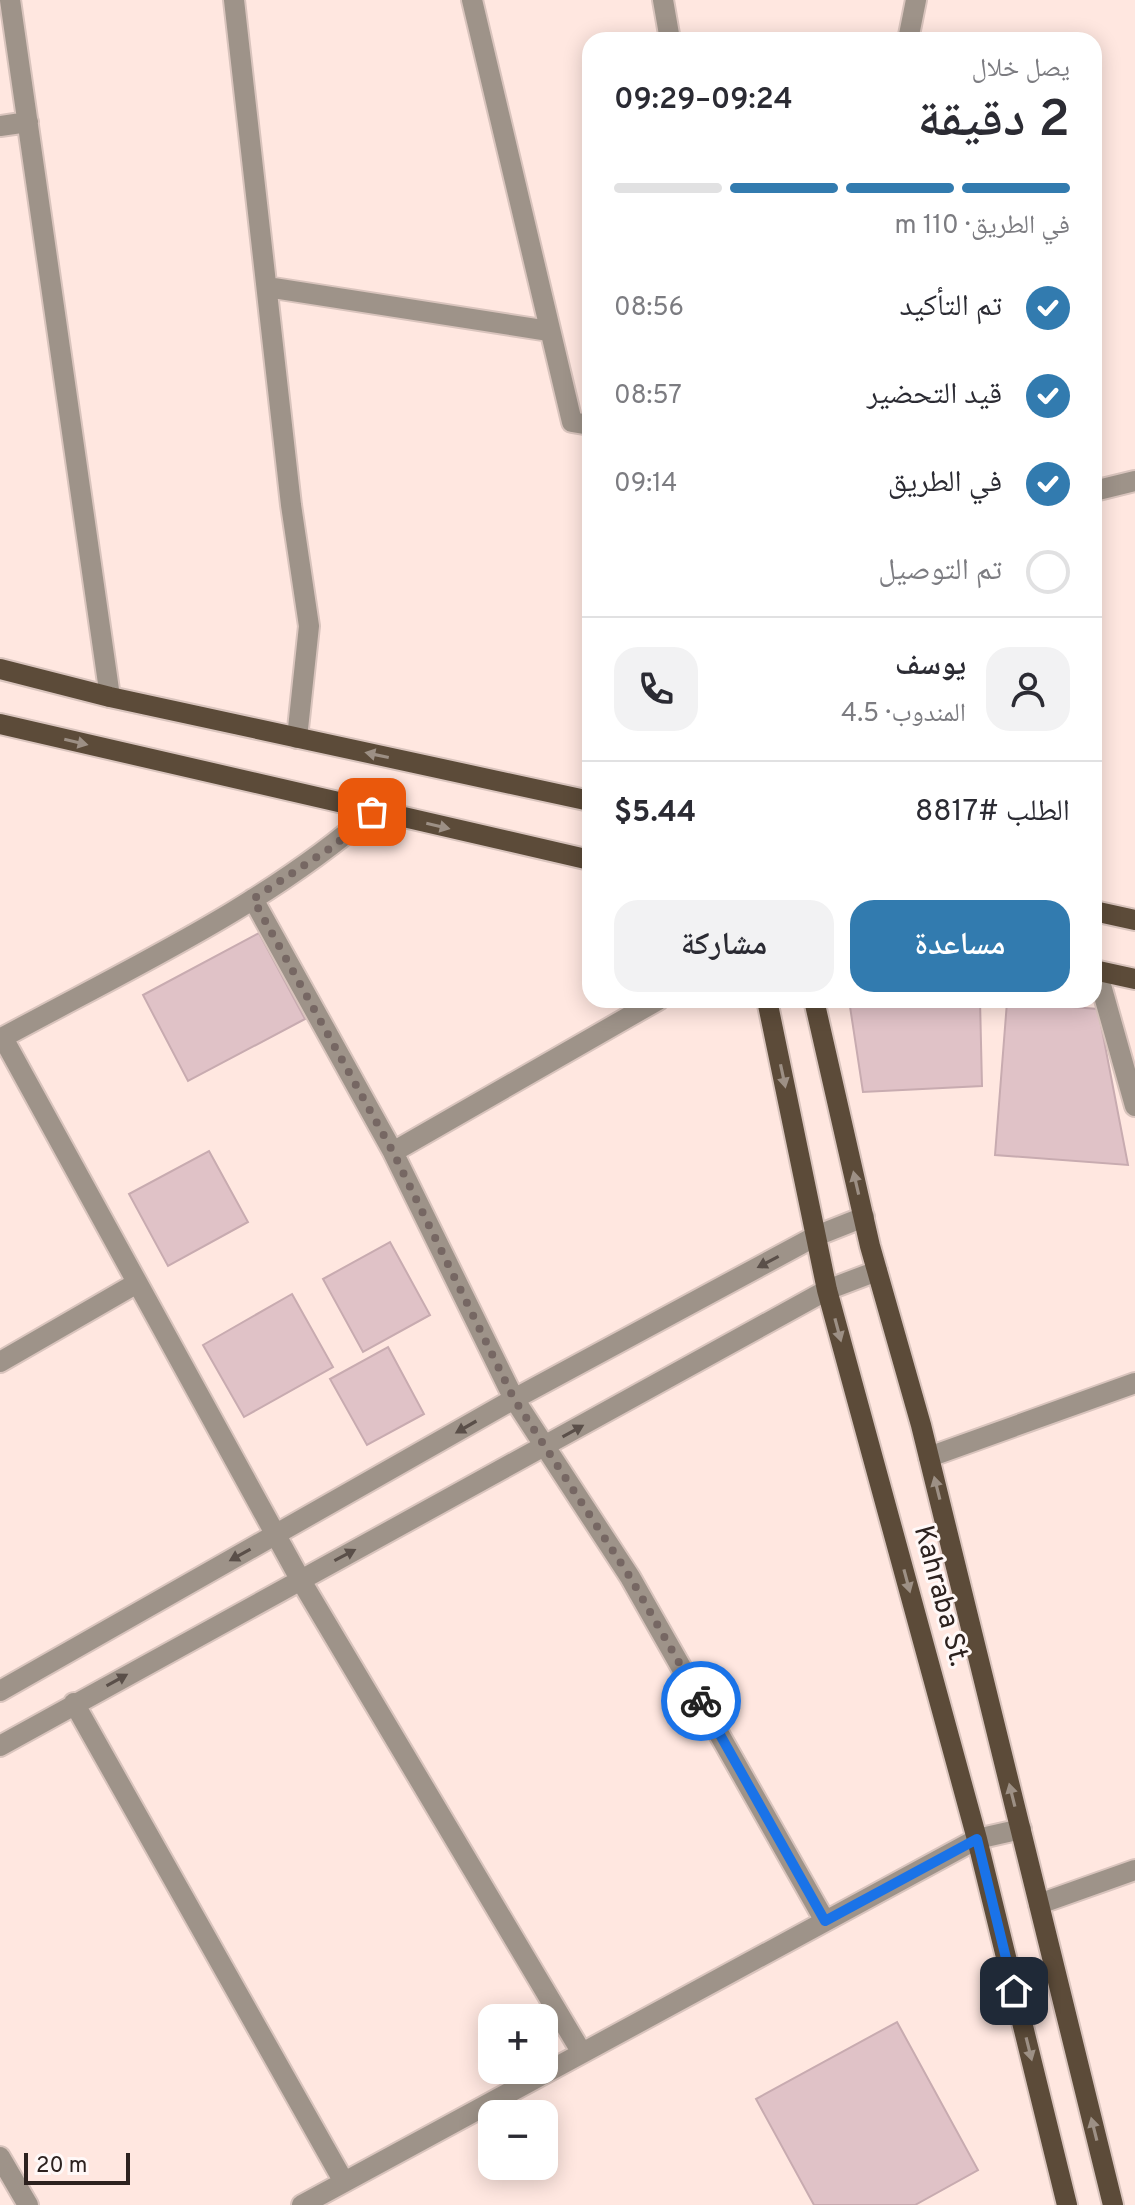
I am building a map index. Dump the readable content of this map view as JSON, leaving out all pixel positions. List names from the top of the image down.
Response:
{
  "streets": {
    "main road": ["Kahraba St."]
  },
  "scale_bar": "20 m",
  "page": {
    "heading": ["2 دقيقة", "يصل خلال", "09:24–09:29"],
    "panel": [
      "يوسف",
      "المندوب · 4.5",
      "الطلب #8817",
      "$5.44"
    ],
    "bar": "في الطريق · 110 m",
    "list": [
      ["تم التأكيد", "08:56"],
      ["قيد التحضير", "08:57"],
      ["في الطريق", "09:14"],
      "تم التوصيل"
    ],
    "buttons": ["مساعدة", "مشاركة"],
    "map_buttons": ["+", "−"],
    "scale": "20 m"
  }
}
